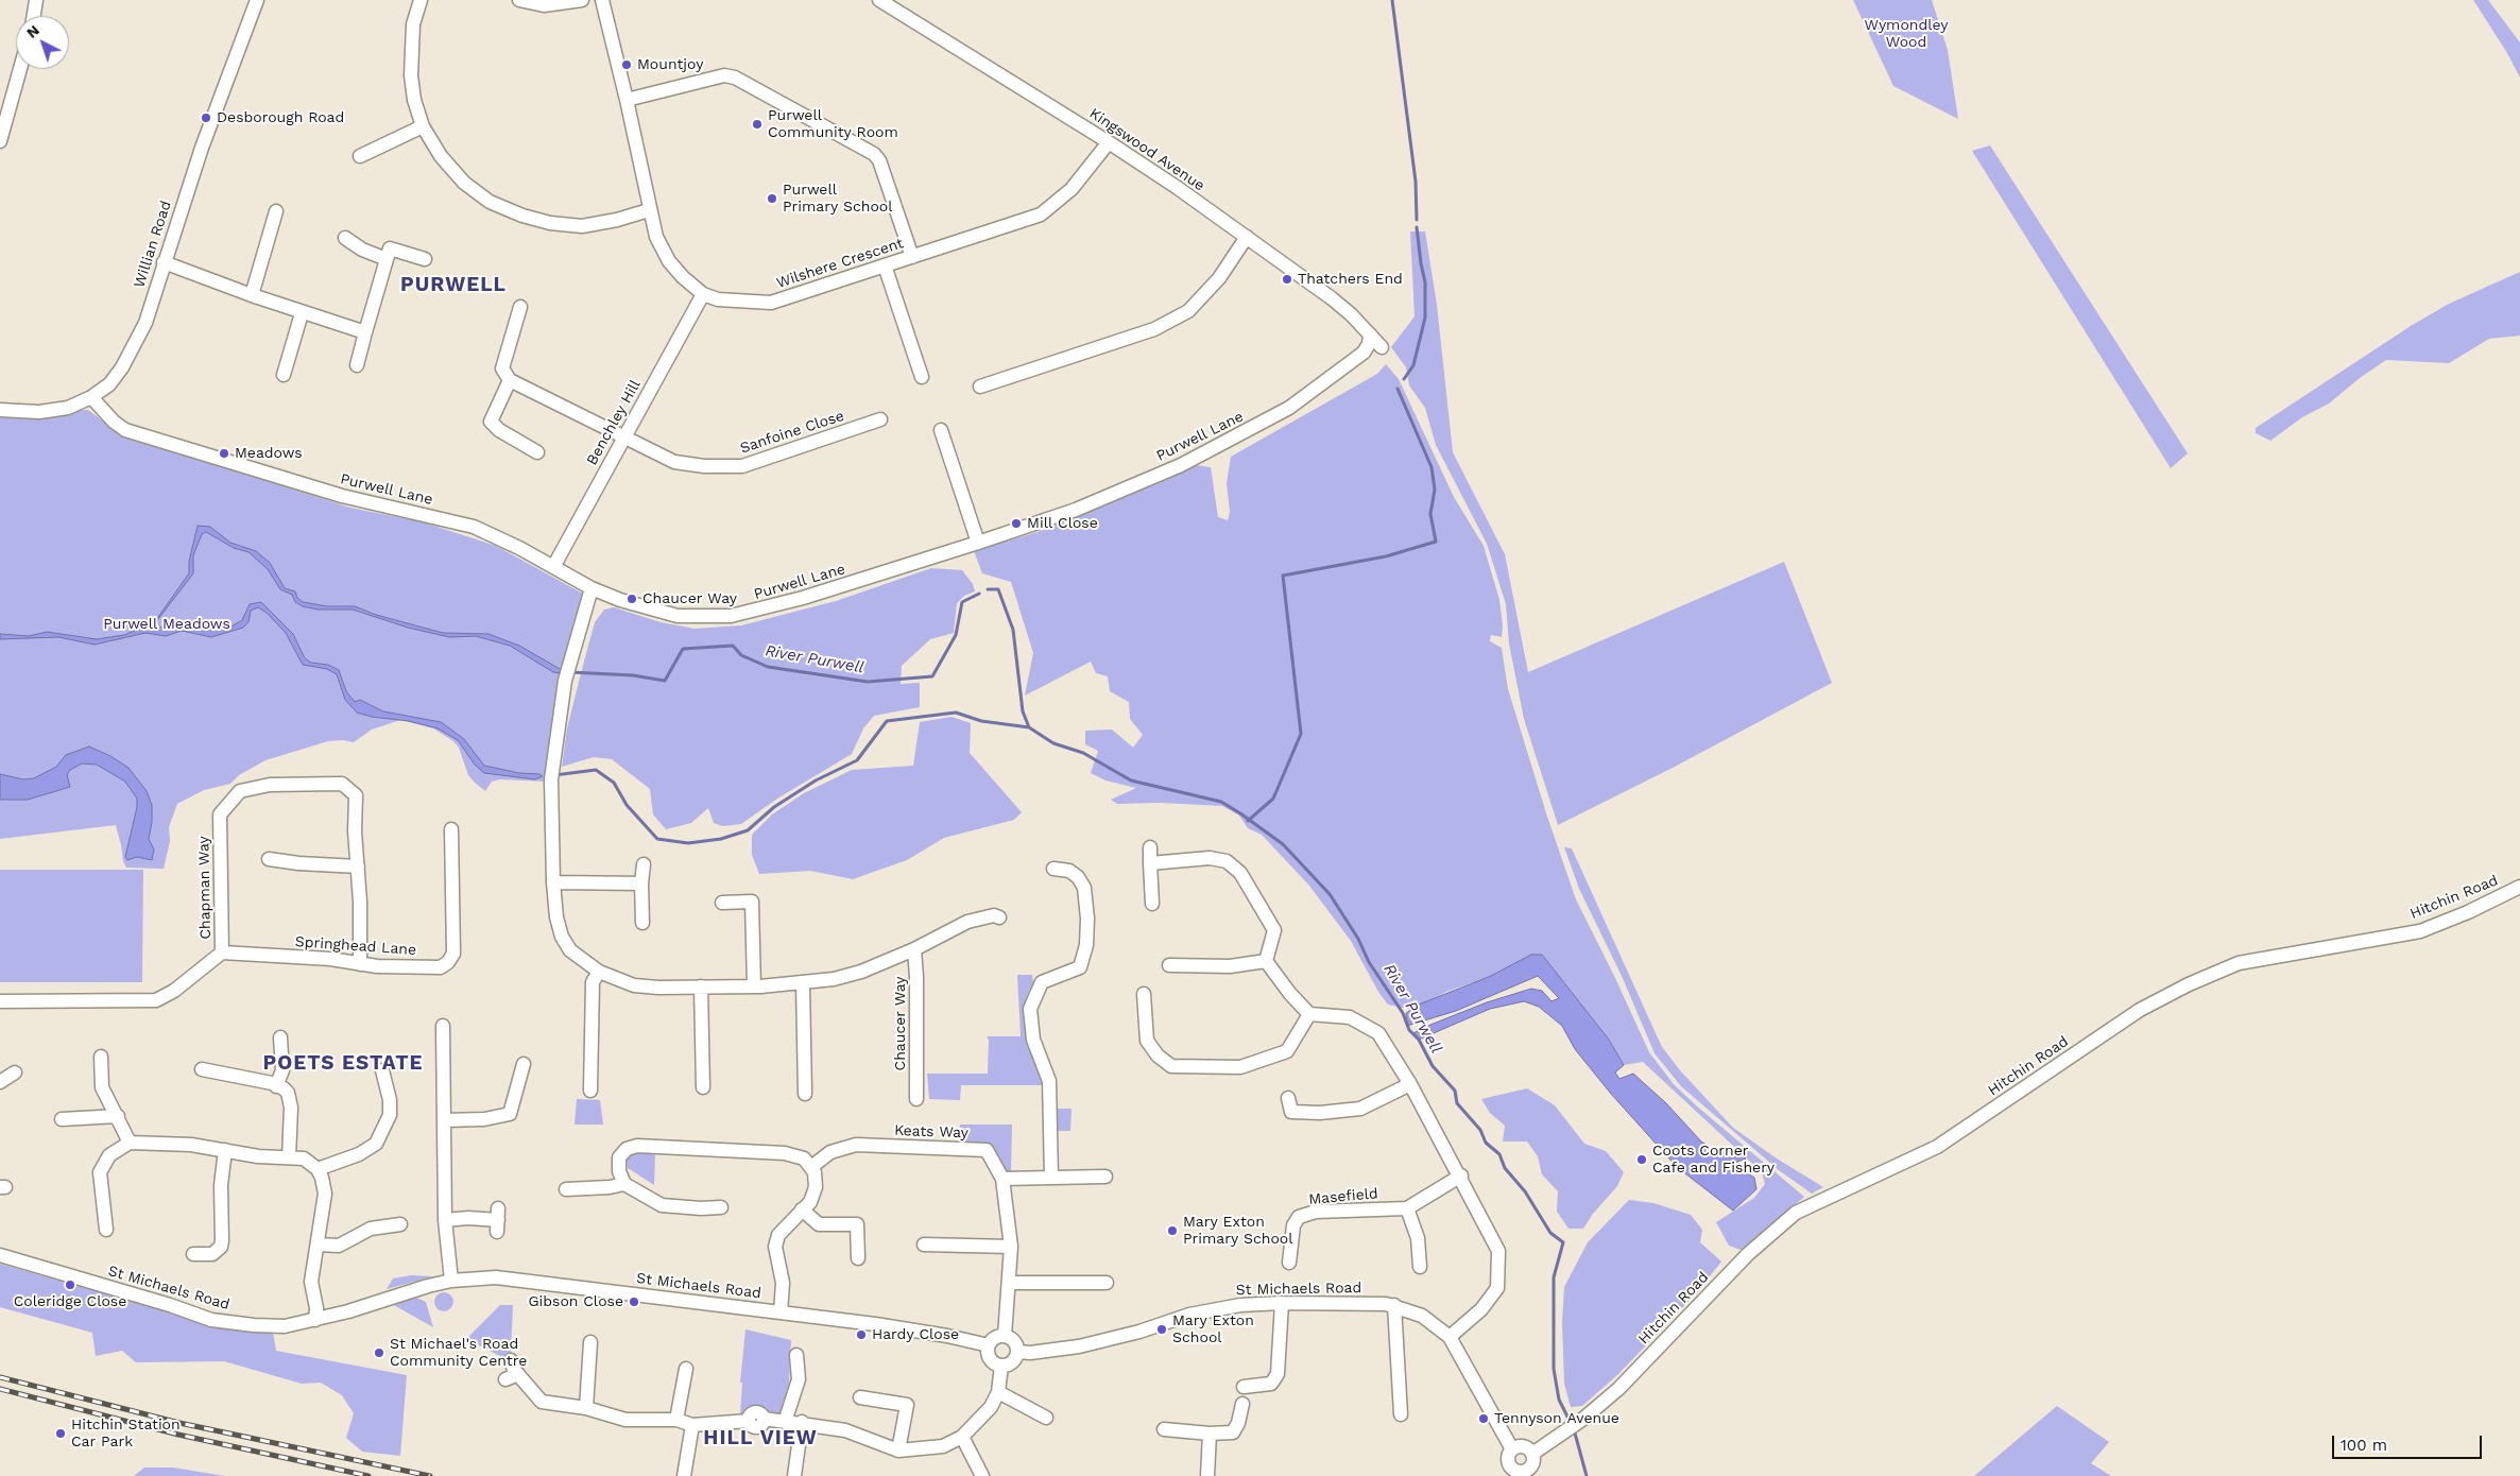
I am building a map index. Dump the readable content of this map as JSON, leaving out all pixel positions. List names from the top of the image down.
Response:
{
  "streets": {
    "street": [
      "Kingswood Avenue",
      "Willian Road",
      "Wilshere Crescent",
      "Benchley Hill",
      "Sanfoine Close",
      "Purwell Lane",
      "Chapman Way",
      "Hitchin Road",
      "Springhead Lane",
      "Chaucer Way",
      "Keats Way",
      "Masefield",
      "St Michaels Road"
    ]
  },
  "crossings": [
    ["Kingswood Avenue", "Wilshere Crescent"],
    ["Kingswood Avenue", "Purwell Lane"],
    ["Willian Road", "Purwell Lane"],
    ["Wilshere Crescent", "Benchley Hill"],
    ["Benchley Hill", "Sanfoine Close"],
    ["Benchley Hill", "Purwell Lane"],
    ["Purwell Lane", "Chaucer Way"],
    ["Chapman Way", "Springhead Lane"],
    ["Hitchin Road", "St Michaels Road"],
    ["Keats Way", "St Michaels Road"]
  ],
  "districts": ["PURWELL", "POETS ESTATE", "HILL VIEW"],
  "water": ["River Purwell"],
  "parks": ["Wymondley Wood", "Purwell Meadows"],
  "places": [
    "Mountjoy",
    "Desborough Road",
    "Purwell Community Room",
    "Purwell Primary School",
    "Thatchers End",
    "Meadows",
    "Mill Close",
    "Chaucer Way",
    "Coots Corner Cafe and Fishery",
    "Mary Exton Primary School",
    "Coleridge Close",
    "Gibson Close",
    "Mary Exton School",
    "Hardy Close",
    "St Michael's Road Community Centre",
    "Tennyson Avenue",
    "Hitchin Station Car Park"
  ],
  "scale_bar": "100 m",
  "north": "top left"
}
